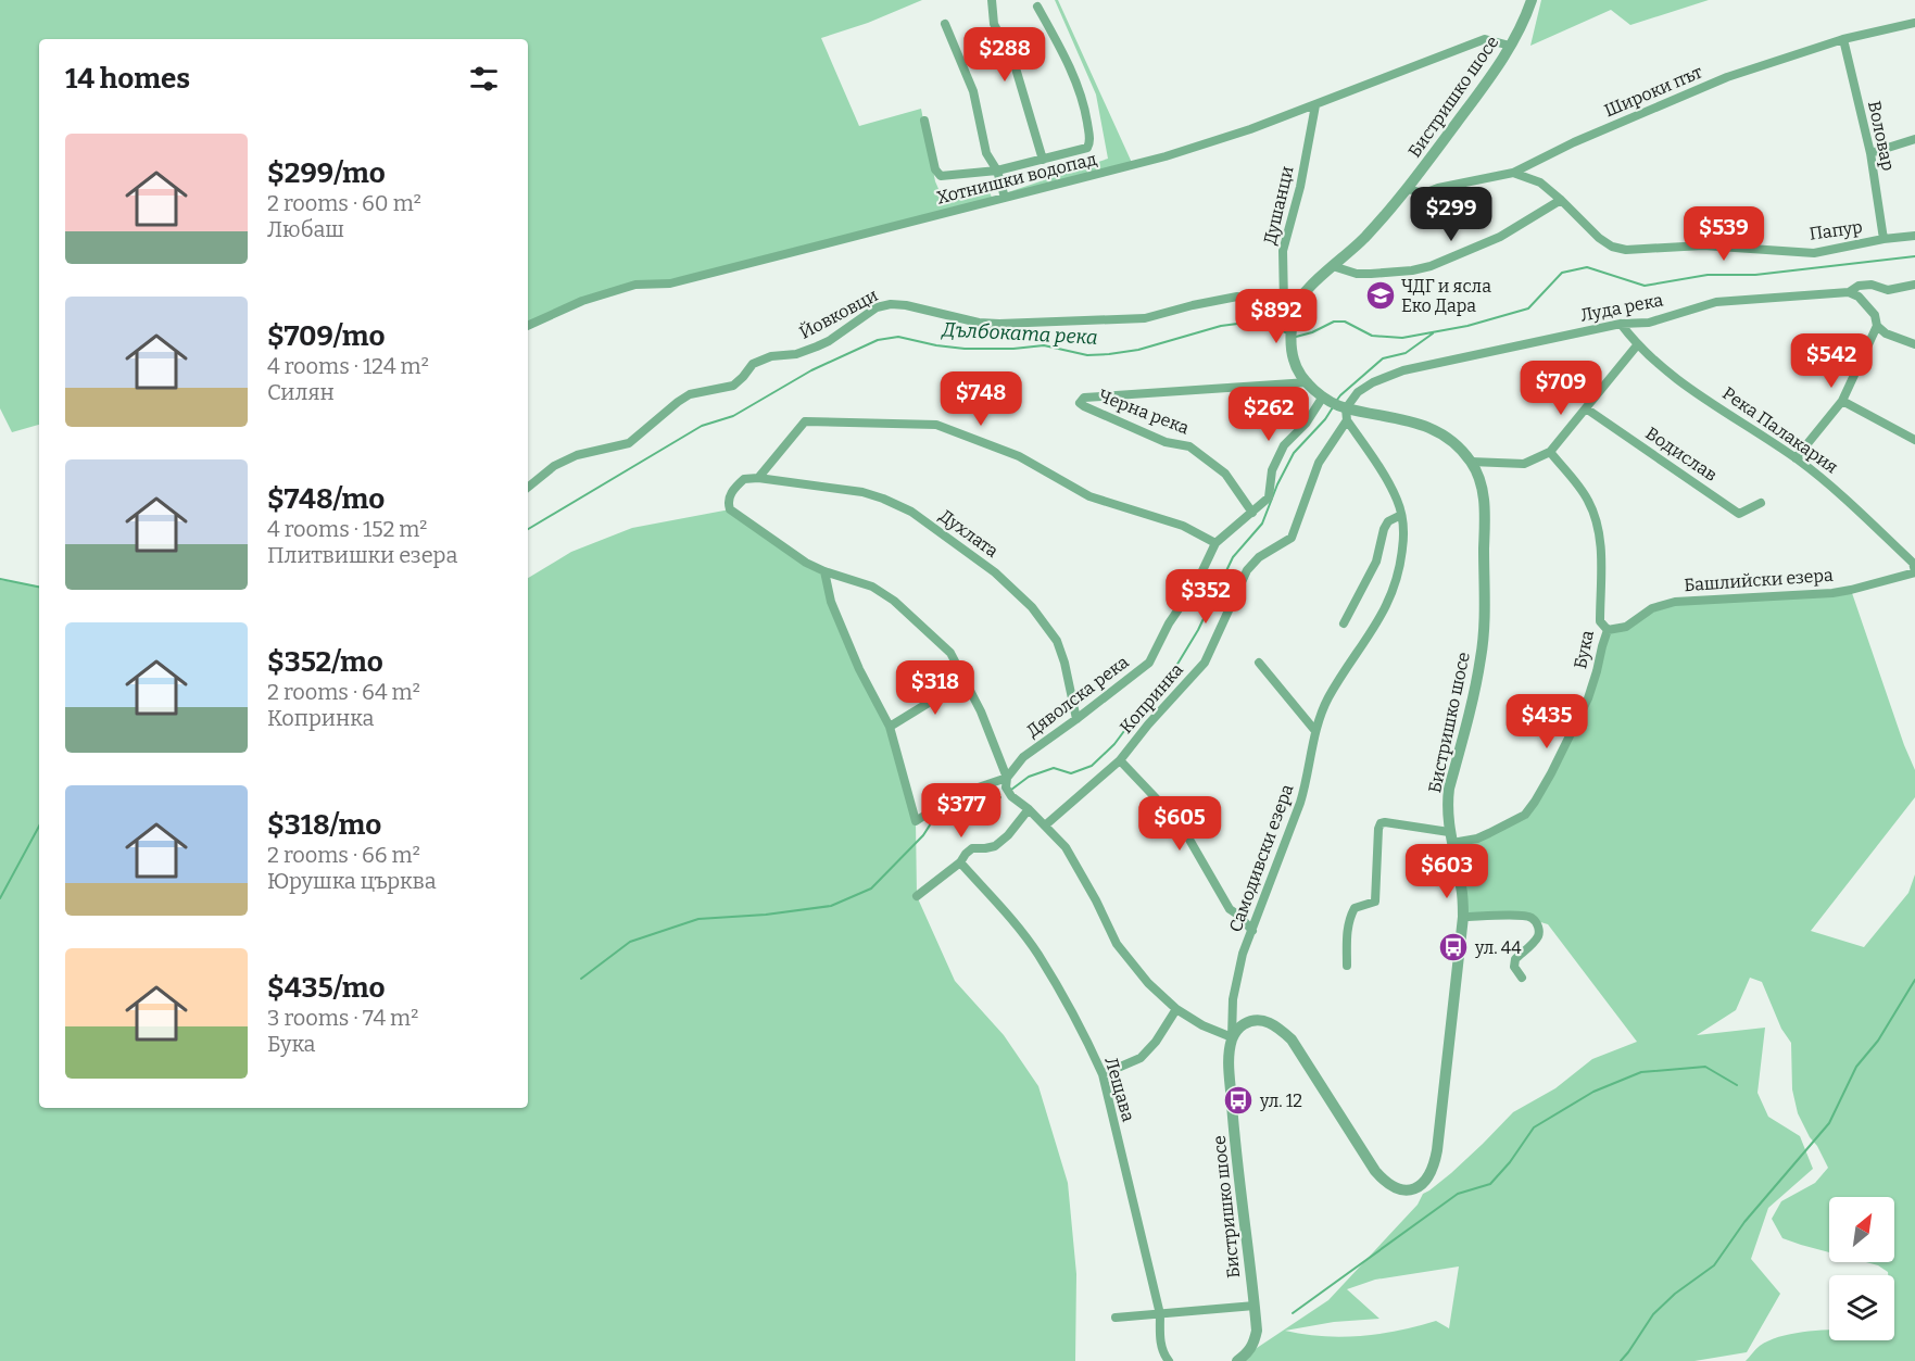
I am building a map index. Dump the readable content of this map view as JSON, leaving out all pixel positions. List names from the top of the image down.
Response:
{
  "streets": {
    "street": [
      "Широки път",
      "Бистришко шосе",
      "Воловар",
      "Хотнишки водопад",
      "Душанци",
      "Папур",
      "Луда река",
      "Йовковци",
      "Черна река",
      "Река Палакария",
      "Водислав",
      "Духлата",
      "Башлийски езера",
      "Бука",
      "Дяволска река",
      "Копринка",
      "Самодивски езера",
      "Лещава"
    ]
  },
  "crossings": [
    ["Широки път", "Бистришко шосе"],
    ["Широки път", "Воловар"],
    ["Широки път", "Папур"],
    ["Бистришко шосе", "Хотнишки водопад"],
    ["Бистришко шосе", "Душанци"],
    ["Бистришко шосе", "Луда река"],
    ["Бистришко шосе", "Йовковци"],
    ["Бистришко шосе", "Черна река"],
    ["Бистришко шосе", "Бука"],
    ["Бистришко шосе", "Дяволска река"],
    ["Бистришко шосе", "Копринка"],
    ["Бистришко шосе", "Самодивски езера"],
    ["Воловар", "Папур"],
    ["Хотнишки водопад", "Душанци"],
    ["Душанци", "Йовковци"],
    ["Луда река", "Река Палакария"],
    ["Луда река", "Копринка"],
    ["Луда река", "Самодивски езера"],
    ["Черна река", "Дяволска река"],
    ["Река Палакария", "Башлийски езера"],
    ["Духлата", "Дяволска река"],
    ["Башлийски езера", "Бука"],
    ["Копринка", "Самодивски езера"]
  ],
  "water": ["Дълбоката река"],
  "places": {
    "school or university": ["ЧДГ и ясла Еко Дара"],
    "bus stop": ["ул. 44", "ул. 12"]
  },
  "north": "top right",
  "page": {
    "price": [
      "$288",
      "$299",
      "$539",
      "$892",
      "$542",
      "$709",
      "$748",
      "$262",
      "$352",
      "$318",
      "$435",
      "$377",
      "$605",
      "$603"
    ],
    "heading": "14 homes",
    "list": [
      {
        "name": "$299/mo",
        "note": "2 rooms · 60 m² · Любаш"
      },
      {
        "name": "$709/mo",
        "note": "4 rooms · 124 m² · Силян"
      },
      {
        "name": "$748/mo",
        "note": "4 rooms · 152 m² · Плитвишки езера"
      },
      {
        "name": "$352/mo",
        "note": "2 rooms · 64 m² · Копринка"
      },
      {
        "name": "$318/mo",
        "note": "2 rooms · 66 m² · Юрушка църква"
      },
      {
        "name": "$435/mo",
        "note": "3 rooms · 74 m² · Бука"
      }
    ]
  }
}
